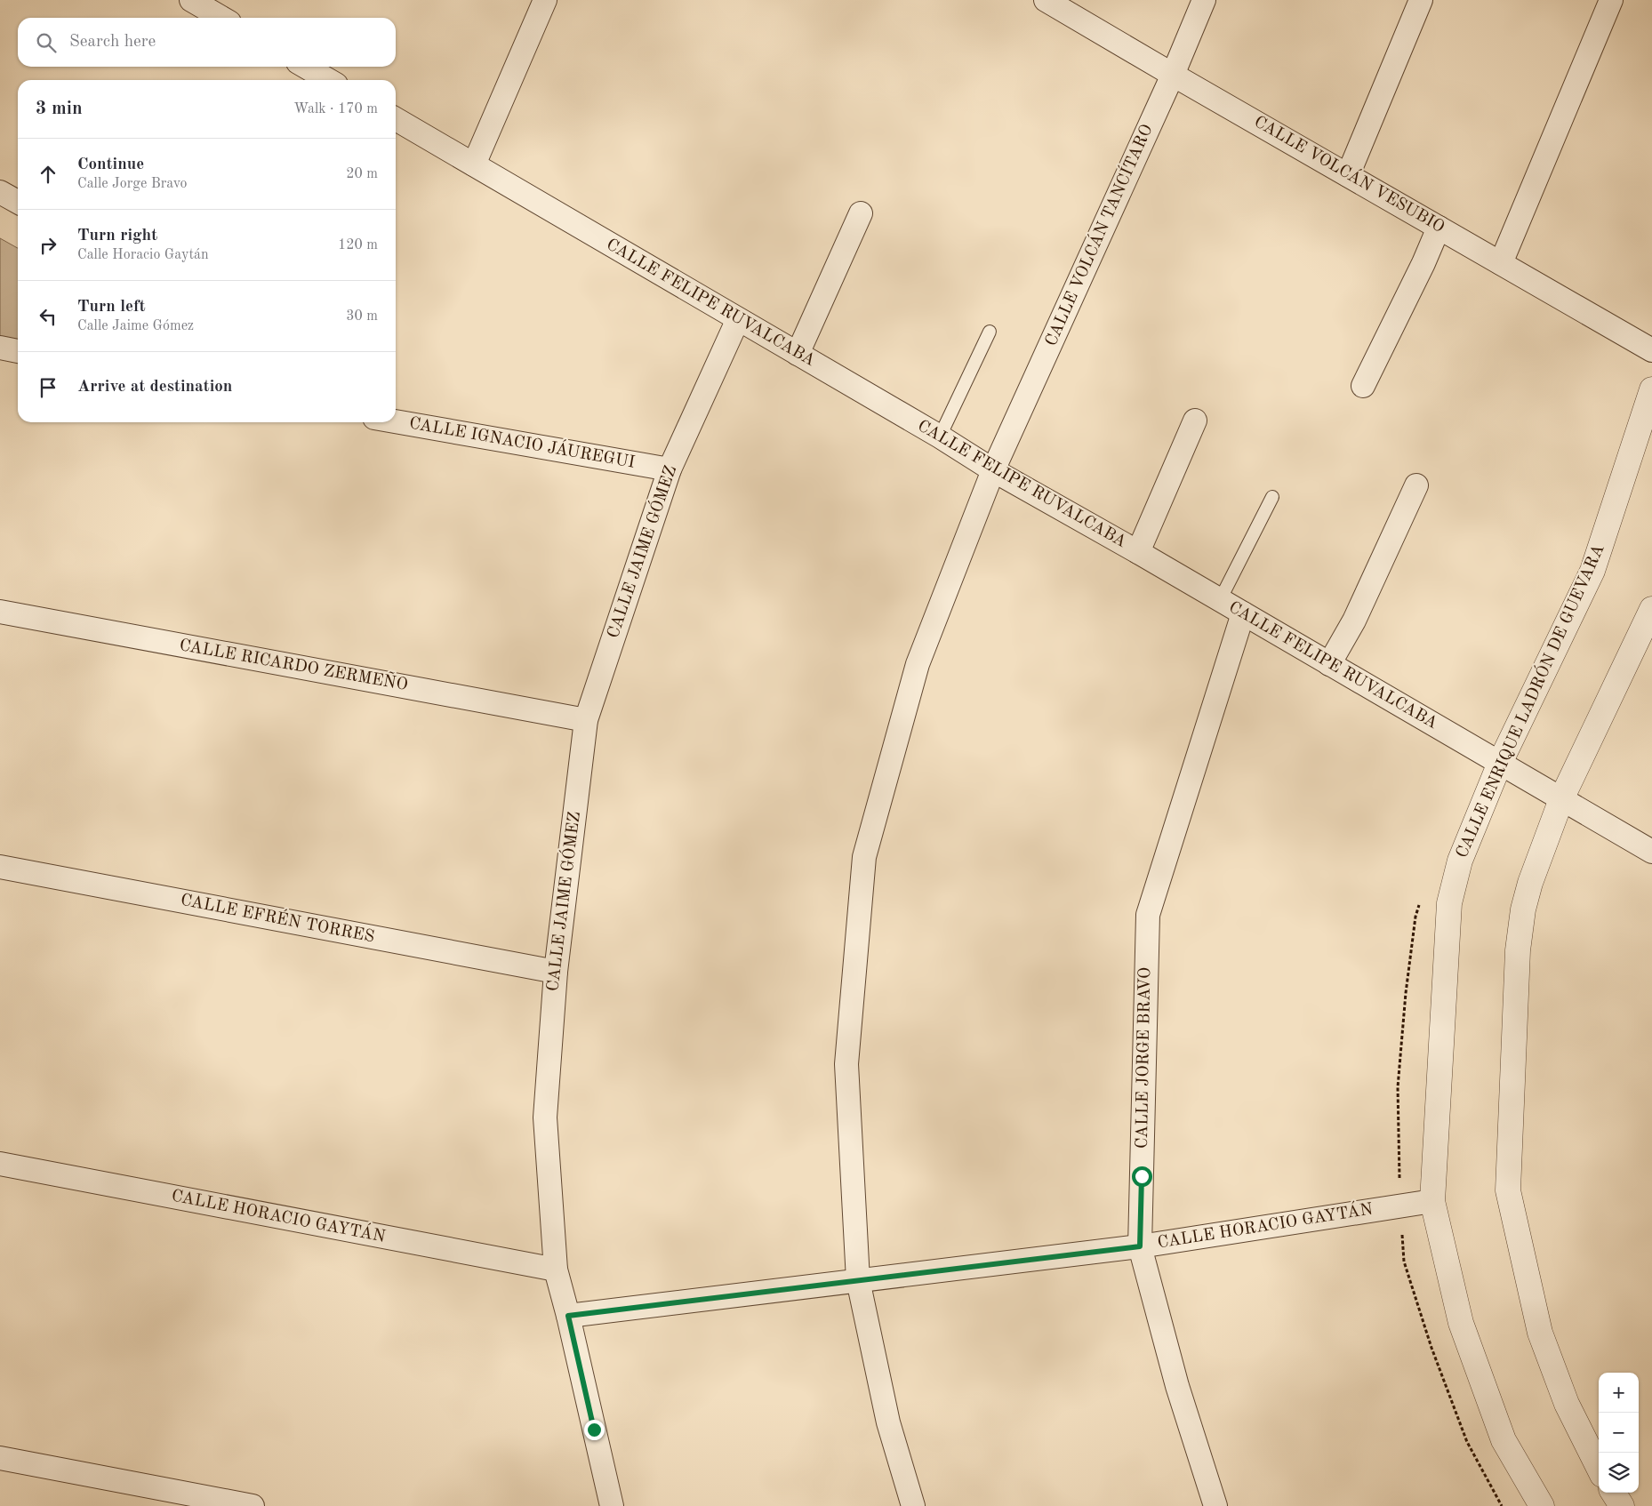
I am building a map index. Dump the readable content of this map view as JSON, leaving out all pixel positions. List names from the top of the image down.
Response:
{
  "streets": {
    "street": [
      "CALLE VOLCÁN VESUBIO",
      "CALLE VOLCÁN TANCÍTARO",
      "CALLE FELIPE RUVALCABA",
      "CALLE IGNACIO JÁUREGUI",
      "CALLE JAIME GÓMEZ",
      "CALLE RICARDO ZERMEÑO",
      "CALLE ENRIQUE LADRÓN DE GUEVARA",
      "CALLE EFRÉN TORRES",
      "CALLE JORGE BRAVO",
      "CALLE HORACIO GAYTÁN"
    ]
  },
  "crossings": [
    ["CALLE VOLCÁN VESUBIO", "CALLE VOLCÁN TANCÍTARO"],
    ["CALLE VOLCÁN TANCÍTARO", "CALLE FELIPE RUVALCABA"],
    ["CALLE VOLCÁN TANCÍTARO", "CALLE HORACIO GAYTÁN"],
    ["CALLE FELIPE RUVALCABA", "CALLE JAIME GÓMEZ"],
    ["CALLE FELIPE RUVALCABA", "CALLE ENRIQUE LADRÓN DE GUEVARA"],
    ["CALLE FELIPE RUVALCABA", "CALLE JORGE BRAVO"],
    ["CALLE IGNACIO JÁUREGUI", "CALLE JAIME GÓMEZ"],
    ["CALLE JAIME GÓMEZ", "CALLE RICARDO ZERMEÑO"],
    ["CALLE JAIME GÓMEZ", "CALLE EFRÉN TORRES"],
    ["CALLE JAIME GÓMEZ", "CALLE HORACIO GAYTÁN"],
    ["CALLE ENRIQUE LADRÓN DE GUEVARA", "CALLE HORACIO GAYTÁN"],
    ["CALLE JORGE BRAVO", "CALLE HORACIO GAYTÁN"]
  ],
  "page": {
    "search": "Search here",
    "heading": ["3 min", "Walk · 170 m"],
    "list": [
      ["Continue", "Calle Jorge Bravo", "20 m"],
      ["Turn right", "Calle Horacio Gaytán", "120 m"],
      ["Turn left", "Calle Jaime Gómez", "30 m"],
      "Arrive at destination"
    ],
    "map_buttons": ["+", "−"]
  }
}
